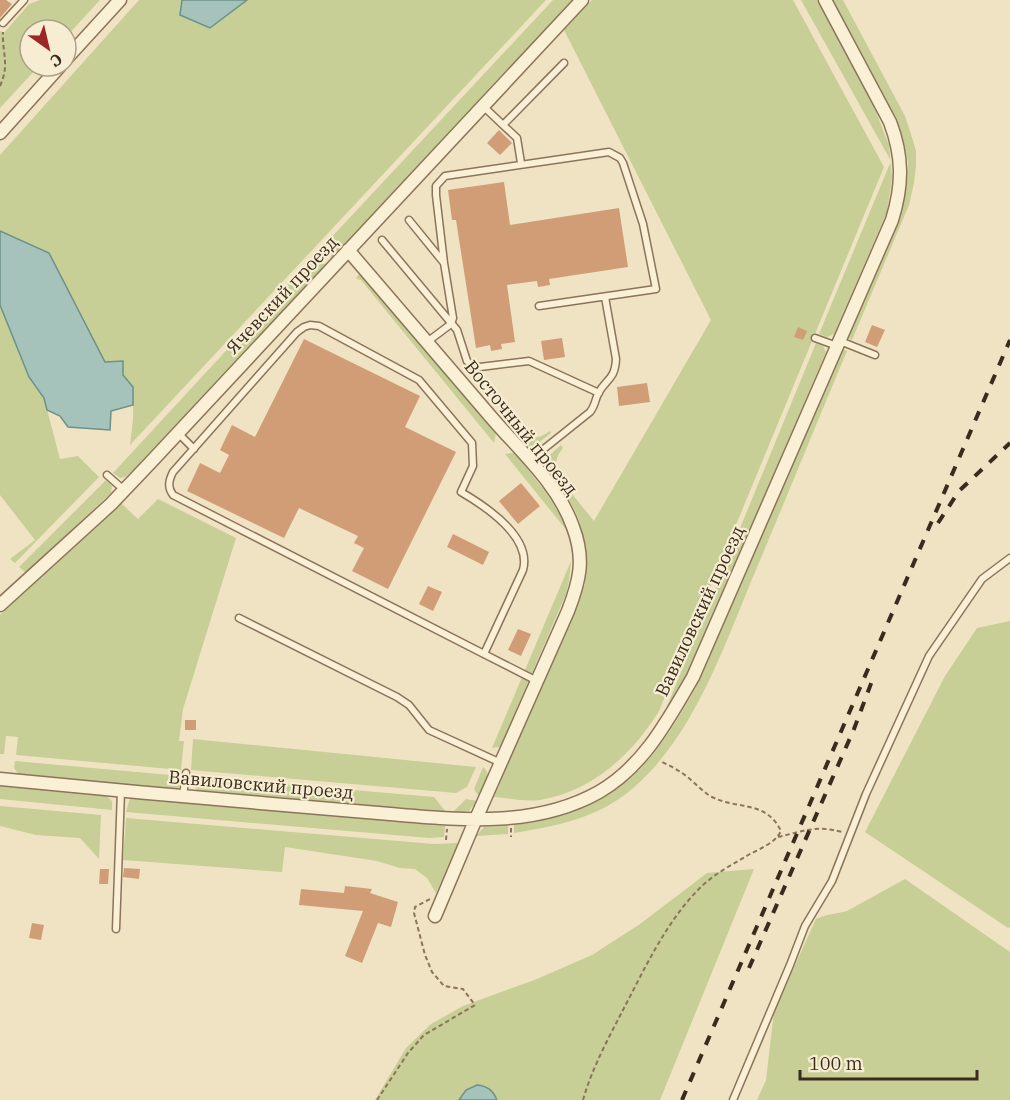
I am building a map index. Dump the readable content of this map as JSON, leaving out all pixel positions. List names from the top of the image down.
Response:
{
  "streets": {
    "street": ["Ячевский проезд", "Восточный проезд", "Вавиловский проезд"]
  },
  "crossings": [
    ["Ячевский проезд", "Восточный проезд"],
    ["Восточный проезд", "Вавиловский проезд"]
  ],
  "scale_bar": "100 m",
  "north": "bottom right"
}
